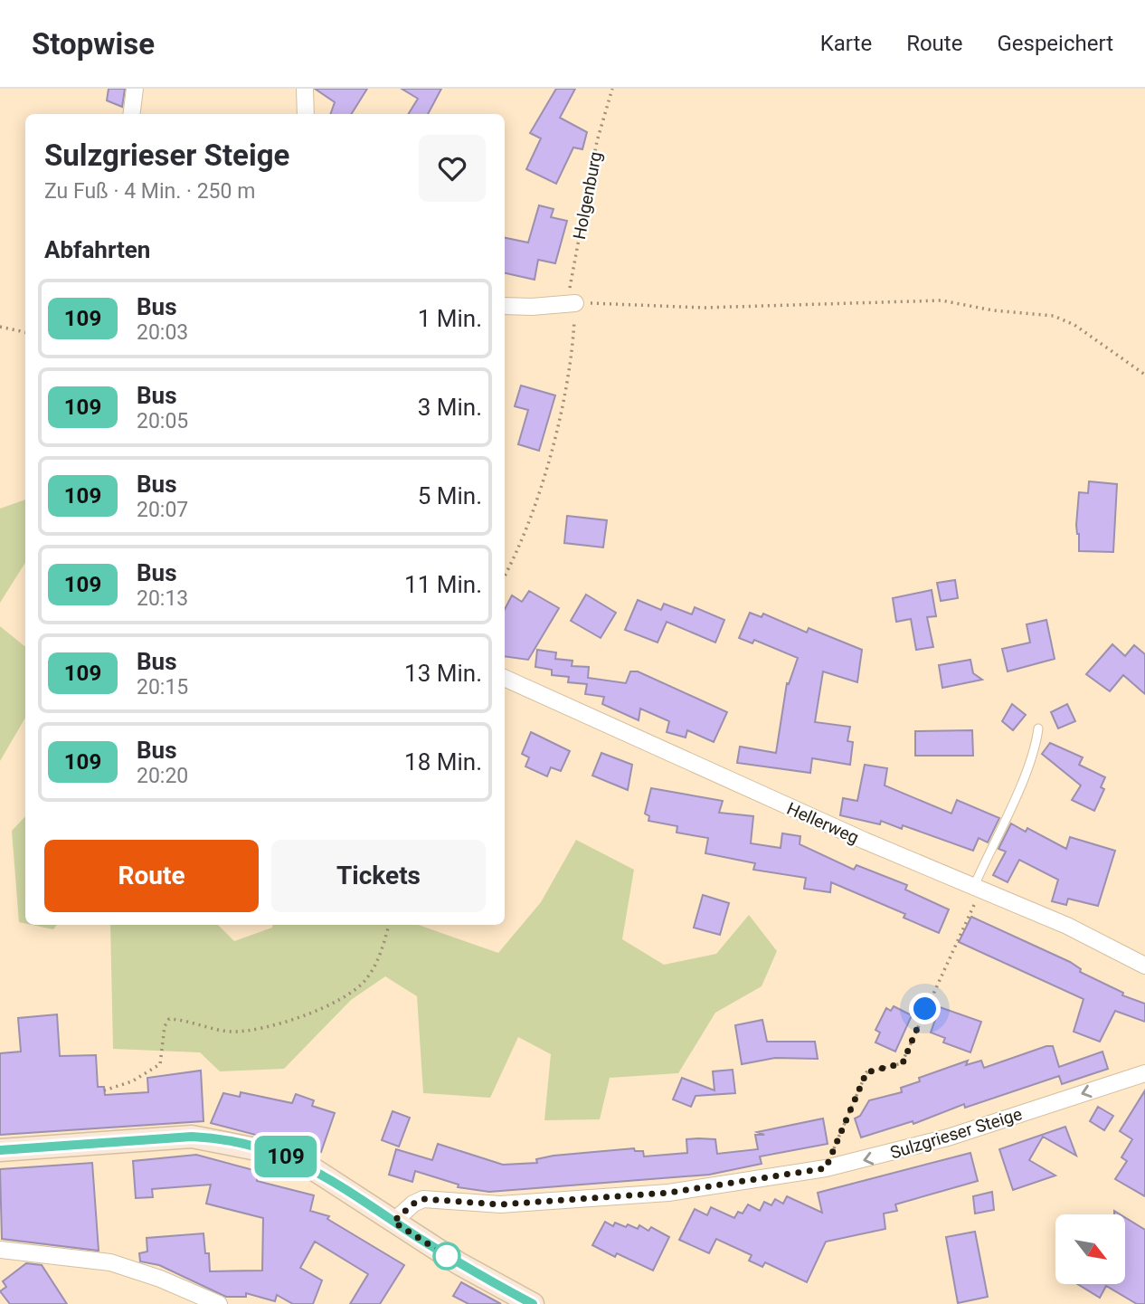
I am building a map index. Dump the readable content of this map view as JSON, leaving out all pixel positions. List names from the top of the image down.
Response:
{
  "streets": {
    "street": ["Hellerweg", "Sulzgrieser Steige"],
    "path": ["Holgenburg"]
  },
  "one_way": ["Sulzgrieser Steige"],
  "lines": ["bus line 109"],
  "north": "bottom right",
  "page": {
    "header": "Stopwise",
    "nav": ["Karte", "Route", "Gespeichert"],
    "on_map": "109",
    "heading": [
      ["Sulzgrieser Steige", "Zu Fuß · 4 Min. · 250 m"],
      "Abfahrten"
    ],
    "list": [
      {
        "mark": "109",
        "name": "Bus",
        "note": "20:03",
        "value": "1 Min."
      },
      {
        "mark": "109",
        "name": "Bus",
        "note": "20:05",
        "value": "3 Min."
      },
      {
        "mark": "109",
        "name": "Bus",
        "note": "20:07",
        "value": "5 Min."
      },
      {
        "mark": "109",
        "name": "Bus",
        "note": "20:13",
        "value": "11 Min."
      },
      {
        "mark": "109",
        "name": "Bus",
        "note": "20:15",
        "value": "13 Min."
      },
      {
        "mark": "109",
        "name": "Bus",
        "note": "20:20",
        "value": "18 Min."
      }
    ],
    "buttons": ["Route", "Tickets"]
  }
}
